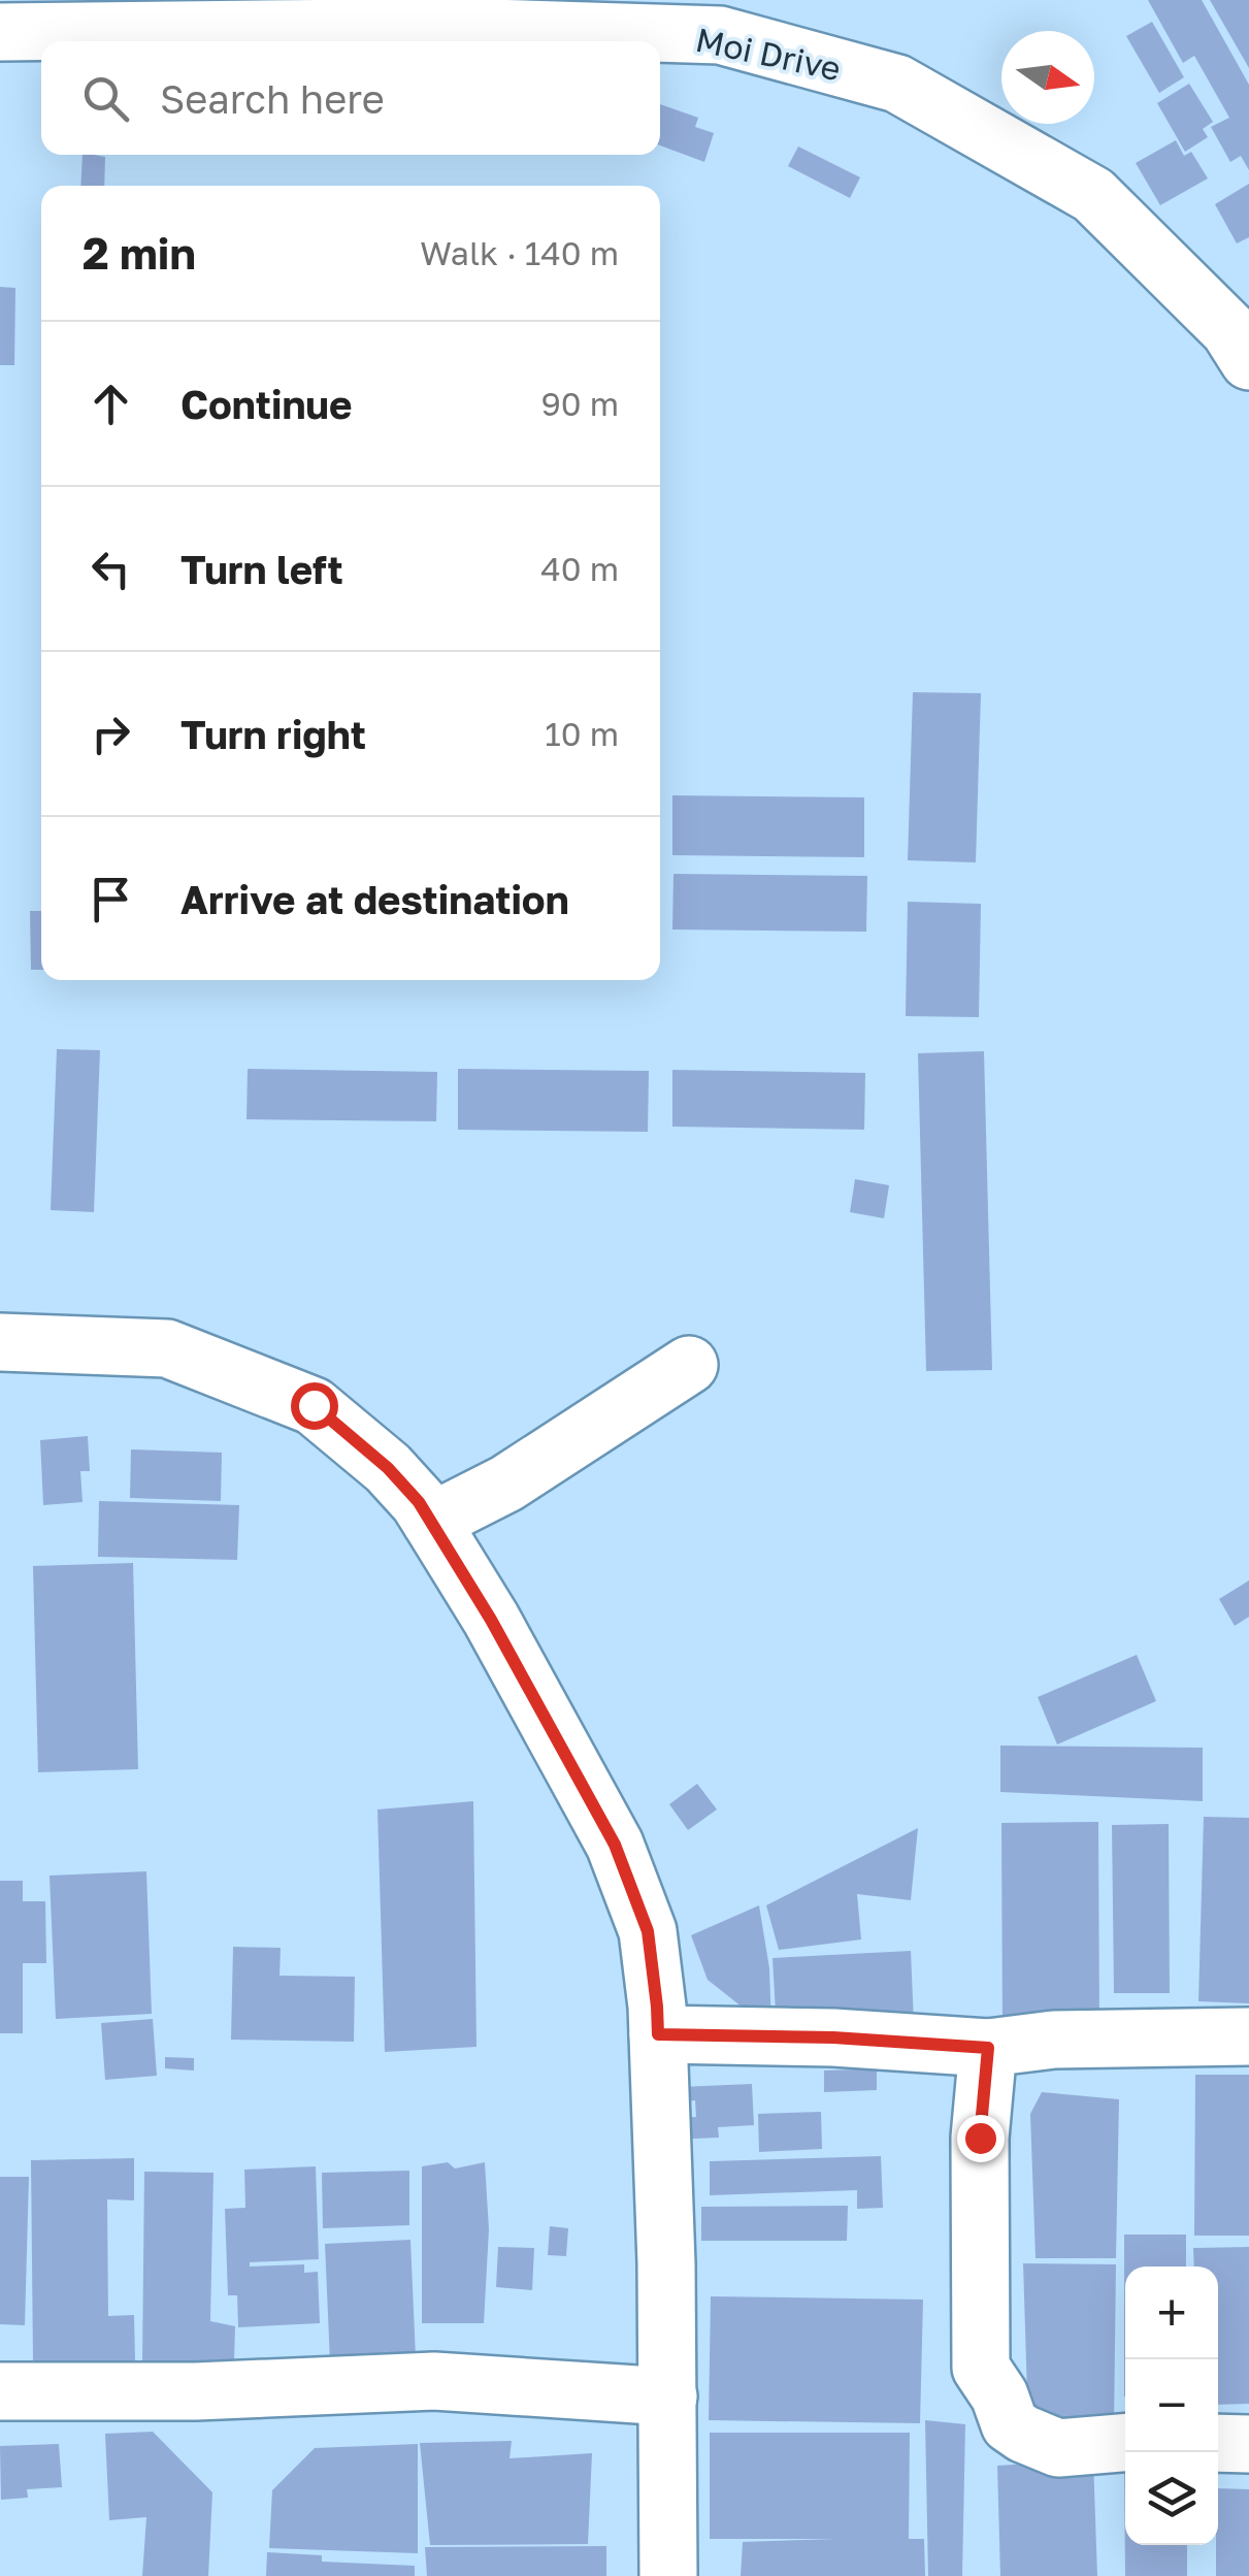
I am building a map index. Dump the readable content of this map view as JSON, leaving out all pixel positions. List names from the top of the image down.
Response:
{
  "streets": {
    "street": ["Moi Drive"]
  },
  "north": "right",
  "page": {
    "search": "Search here",
    "heading": ["2 min", "Walk · 140 m"],
    "list": [
      ["Continue", "90 m"],
      ["Turn left", "40 m"],
      ["Turn right", "10 m"],
      "Arrive at destination"
    ],
    "map_buttons": ["+", "−"]
  }
}
